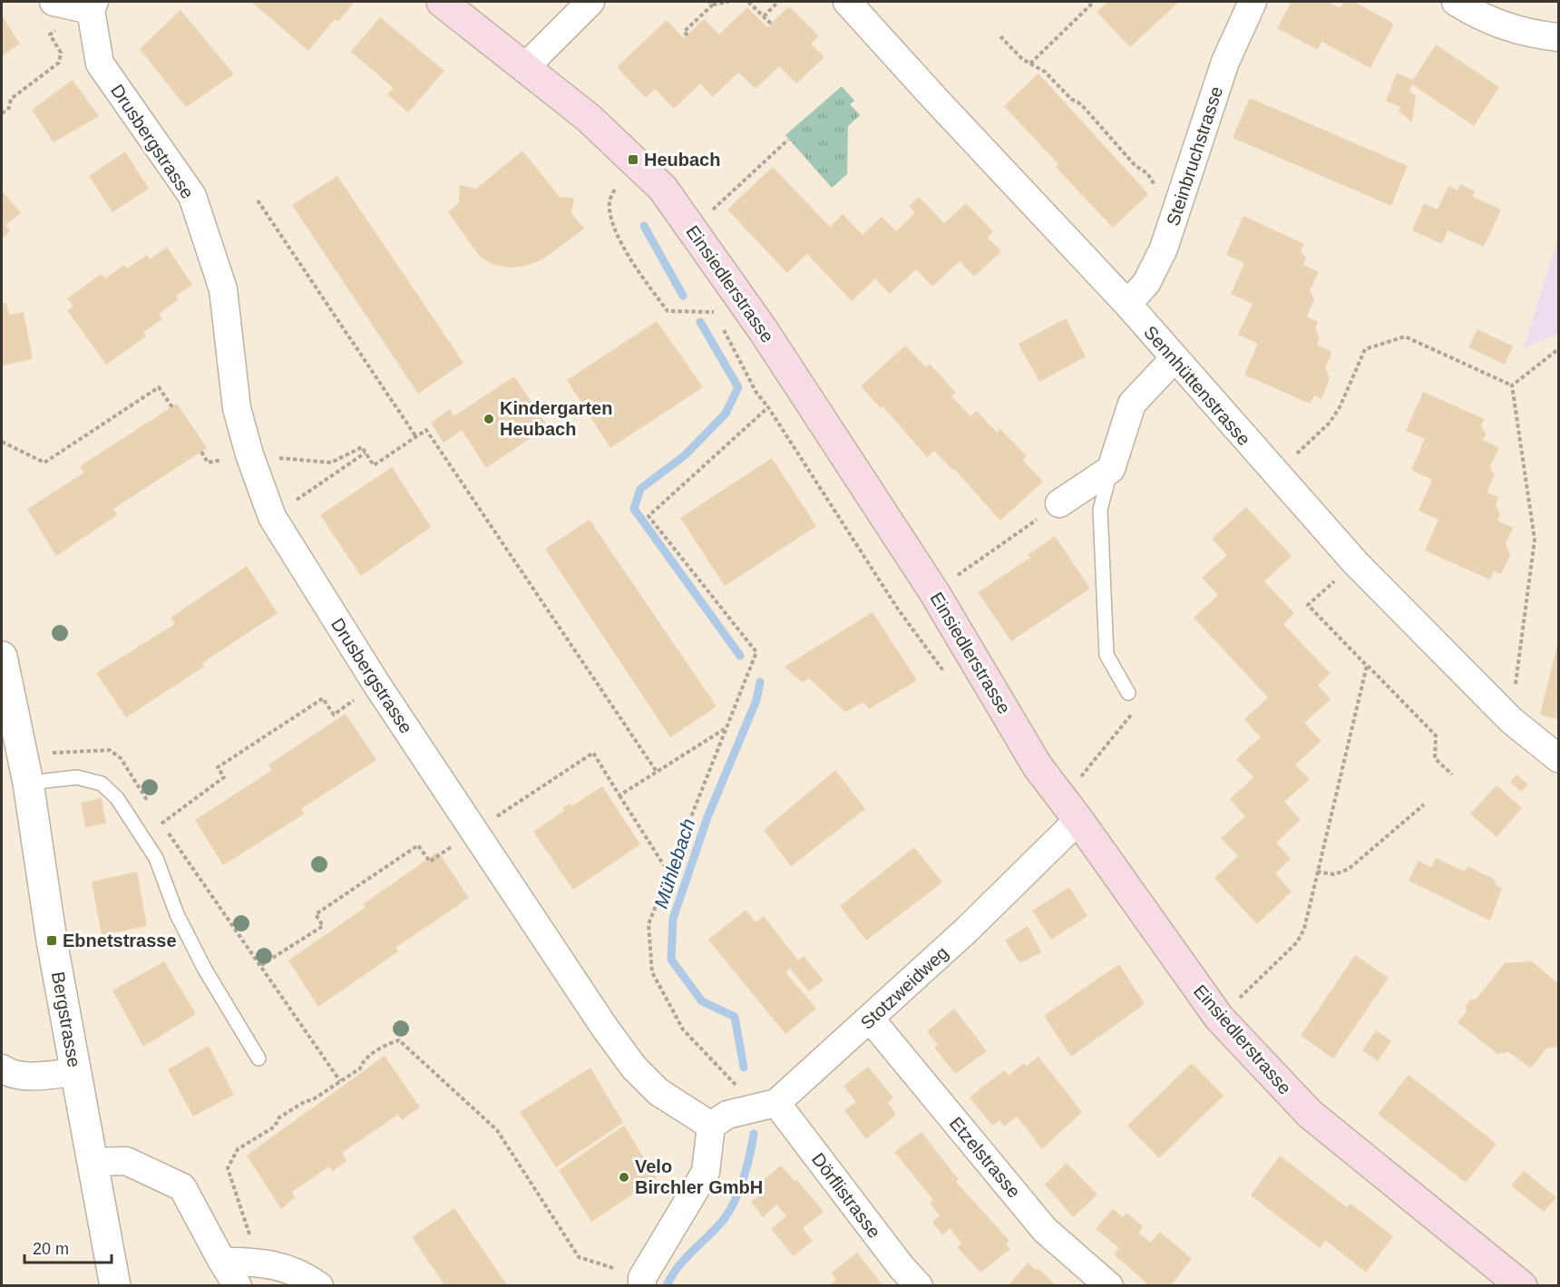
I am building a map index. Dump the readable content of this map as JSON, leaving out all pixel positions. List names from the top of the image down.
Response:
{
  "streets": {
    "main road": ["Einsiedlerstrasse"],
    "street": [
      "Drusbergstrasse",
      "Steinbruchstrasse",
      "Sennhüttenstrasse",
      "Stotzweidweg",
      "Bergstrasse",
      "Etzelstrasse",
      "Dörflistrasse"
    ]
  },
  "crossings": [
    ["Drusbergstrasse", "Stotzweidweg"],
    ["Steinbruchstrasse", "Sennhüttenstrasse"],
    ["Einsiedlerstrasse", "Stotzweidweg"],
    ["Stotzweidweg", "Etzelstrasse"],
    ["Stotzweidweg", "Dörflistrasse"]
  ],
  "water": ["Mühlebach"],
  "places": {
    "transit": ["Heubach", "Ebnetstrasse"],
    "other": ["Kindergarten Heubach", "Velo Birchler GmbH"]
  },
  "scale_bar": "20 m"
}
